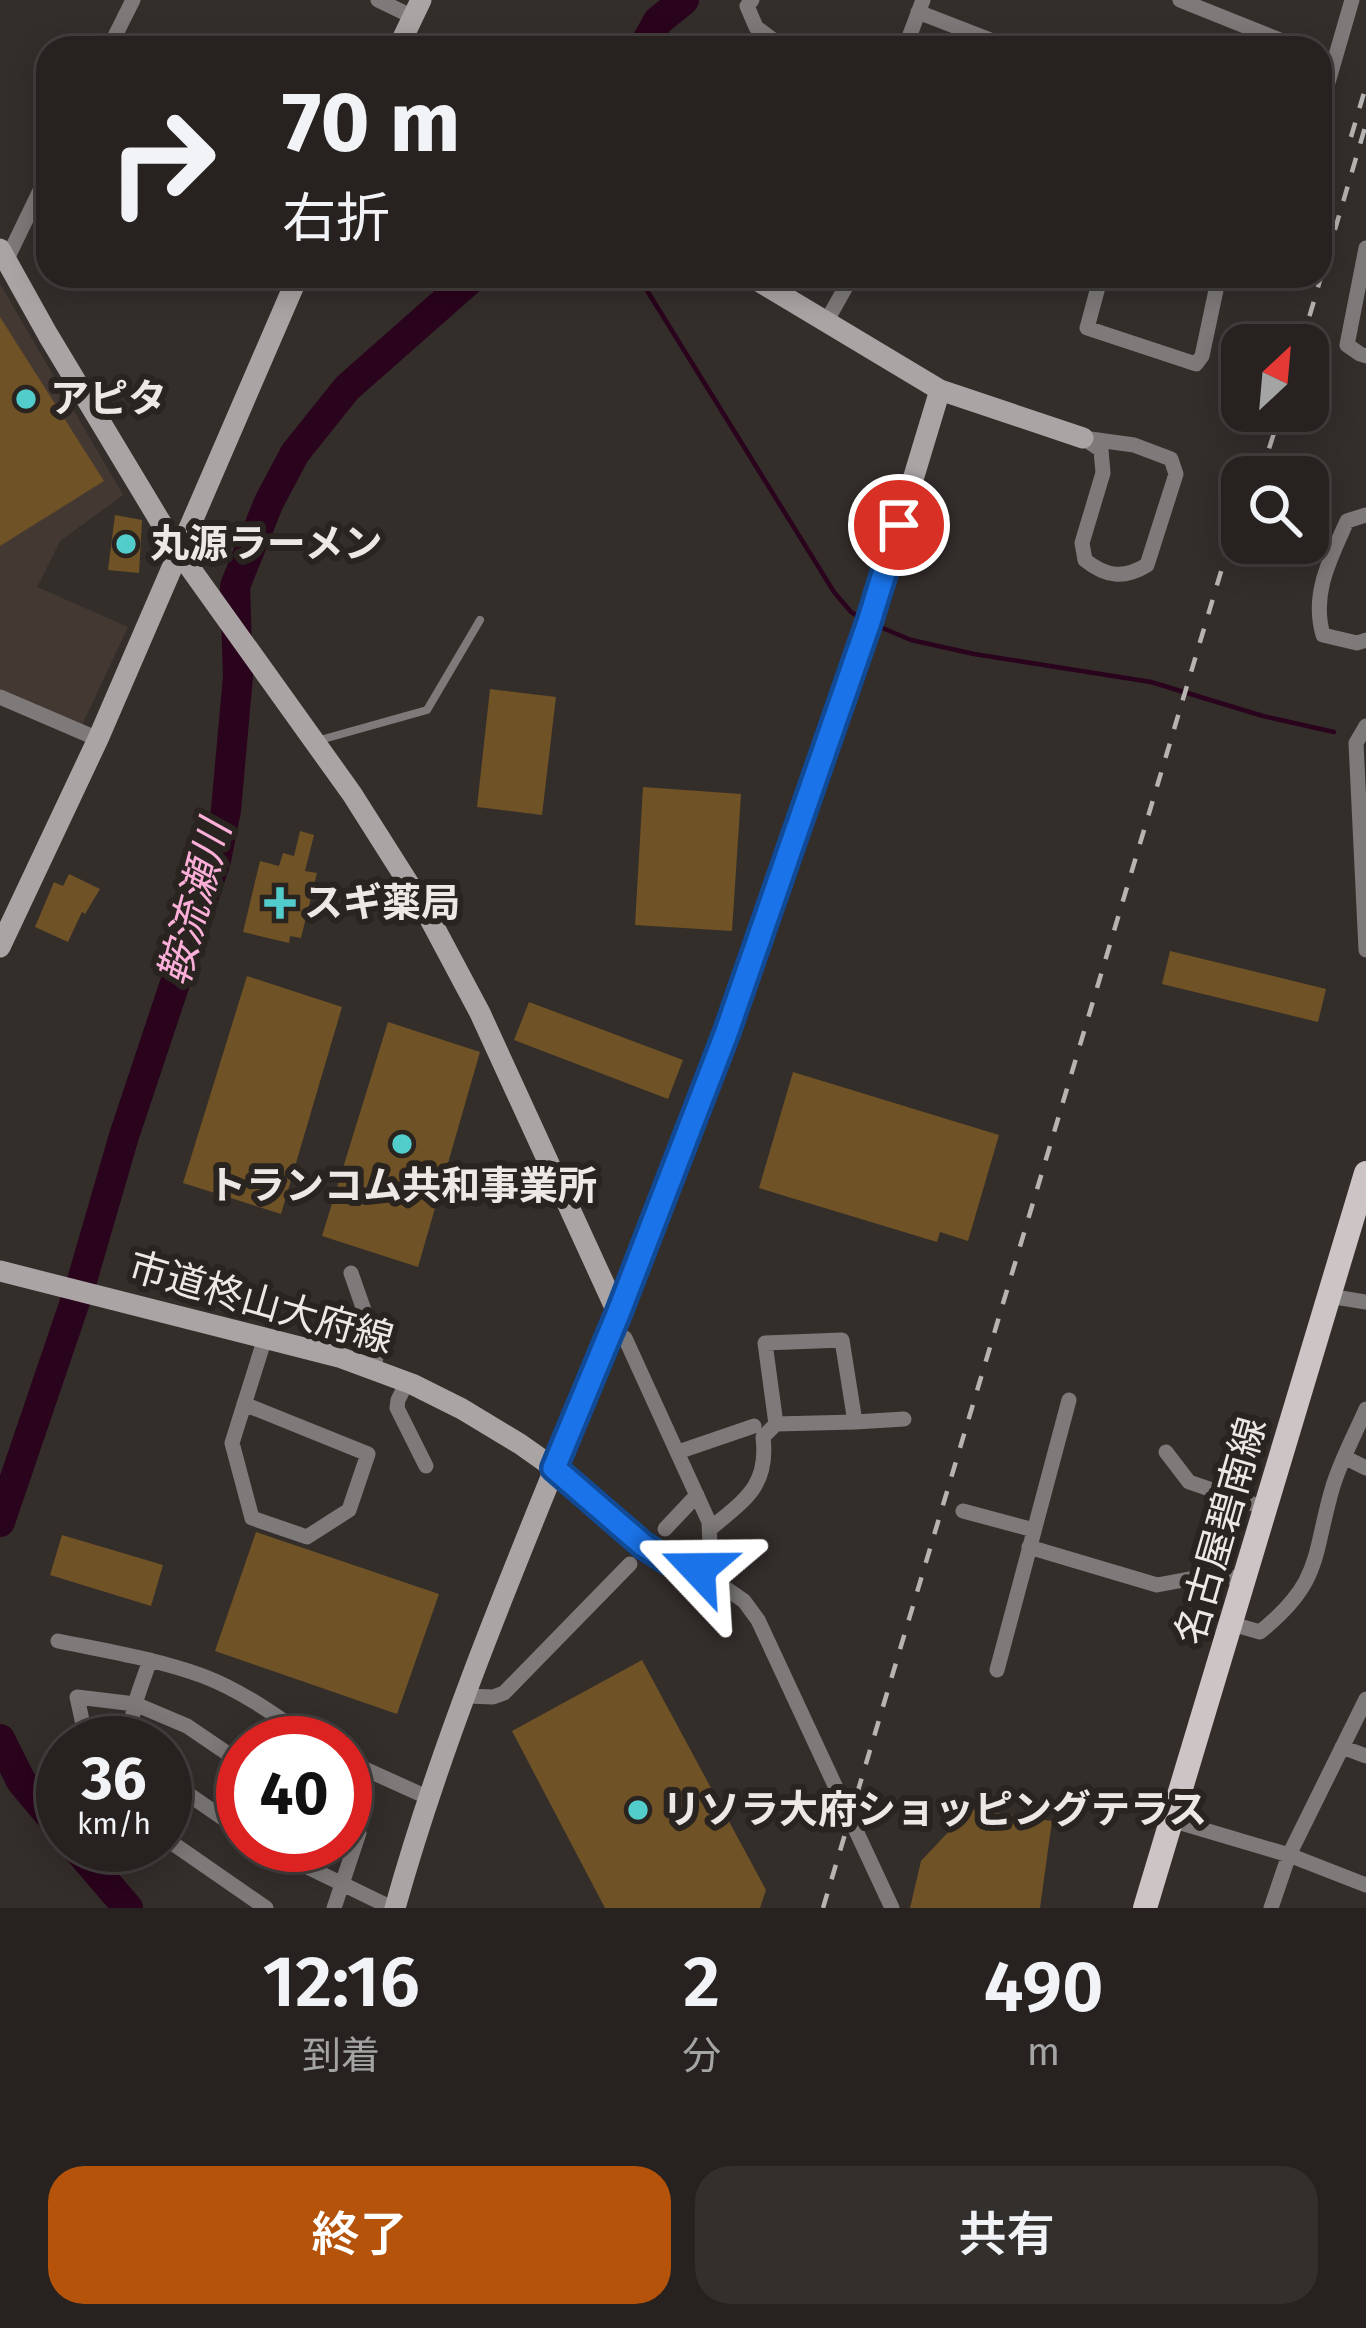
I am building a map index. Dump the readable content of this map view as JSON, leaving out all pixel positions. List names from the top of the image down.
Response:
{
  "streets": {
    "main road": ["名古屋碧南線"],
    "street": ["市道柊山大府線"]
  },
  "water": ["鞍流瀬川"],
  "places": {
    "other": [
      "アピタ",
      "丸源ラーメン",
      "トランコム共和事業所",
      "リソラ大府ショッピングテラス"
    ],
    "health": ["スギ薬局"]
  },
  "north": "top right",
  "page": {
    "turn": ["70 m", "右折"],
    "speed": "36 km/h",
    "limit": "40",
    "eta": [
      "12:16",
      "到着",
      "2",
      "分",
      "490",
      "m"
    ],
    "buttons": ["終了", "共有"]
  }
}
